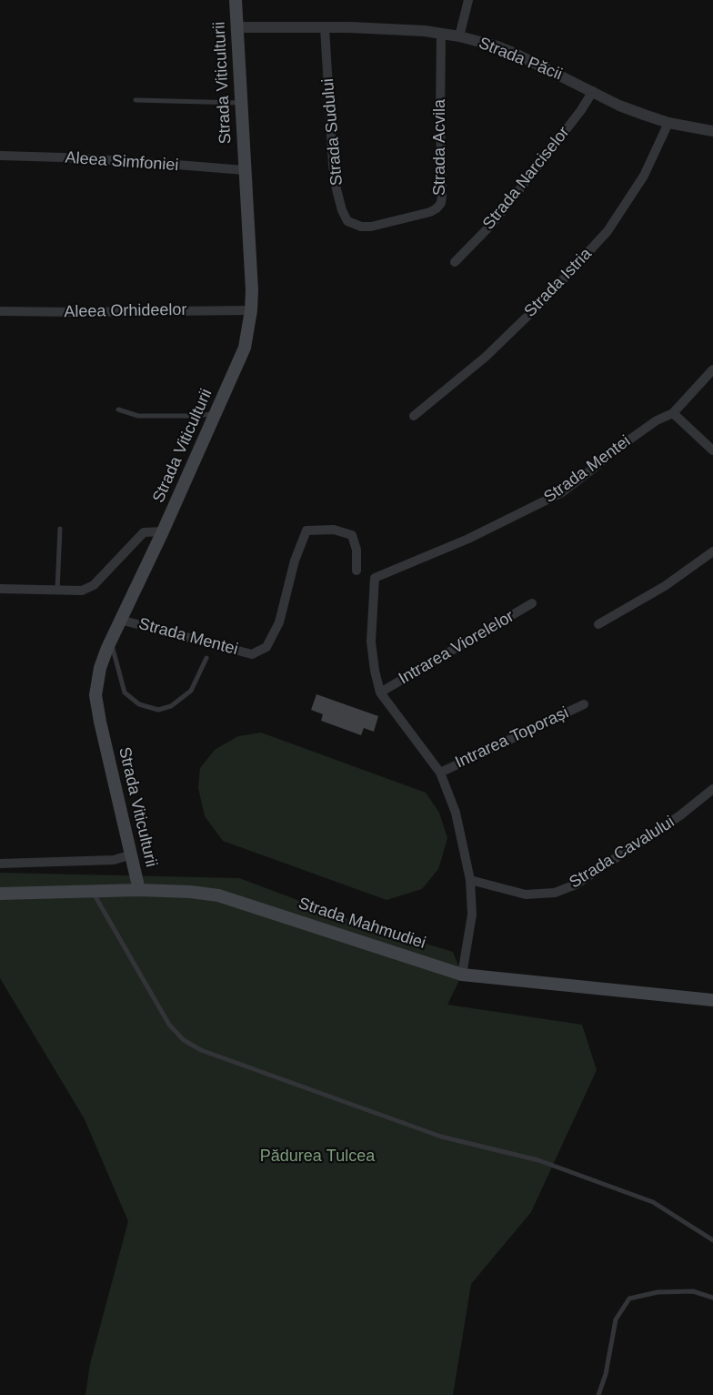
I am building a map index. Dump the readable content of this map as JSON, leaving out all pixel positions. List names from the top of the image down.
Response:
{
  "streets": {
    "main road": ["Strada Viticulturii", "Strada Mahmudiei"],
    "street": [
      "Strada Păcii",
      "Strada Sudului",
      "Strada Acvila",
      "Aleea Simfoniei",
      "Strada Narciselor",
      "Strada Istria",
      "Aleea Orhideelor",
      "Strada Mentei",
      "Intrarea Viorelelor",
      "Intrarea Toporași",
      "Strada Cavalului"
    ]
  },
  "crossings": [
    ["Strada Păcii", "Strada Viticulturii"],
    ["Strada Păcii", "Strada Sudului"],
    ["Strada Păcii", "Strada Acvila"],
    ["Strada Păcii", "Strada Narciselor"],
    ["Strada Păcii", "Strada Istria"],
    ["Strada Viticulturii", "Aleea Simfoniei"],
    ["Strada Viticulturii", "Aleea Orhideelor"],
    ["Strada Viticulturii", "Strada Mentei"],
    ["Strada Viticulturii", "Strada Mahmudiei"],
    ["Strada Sudului", "Strada Acvila"],
    ["Strada Mentei", "Intrarea Viorelelor"]
  ],
  "parks": ["Pădurea Tulcea"]
}
